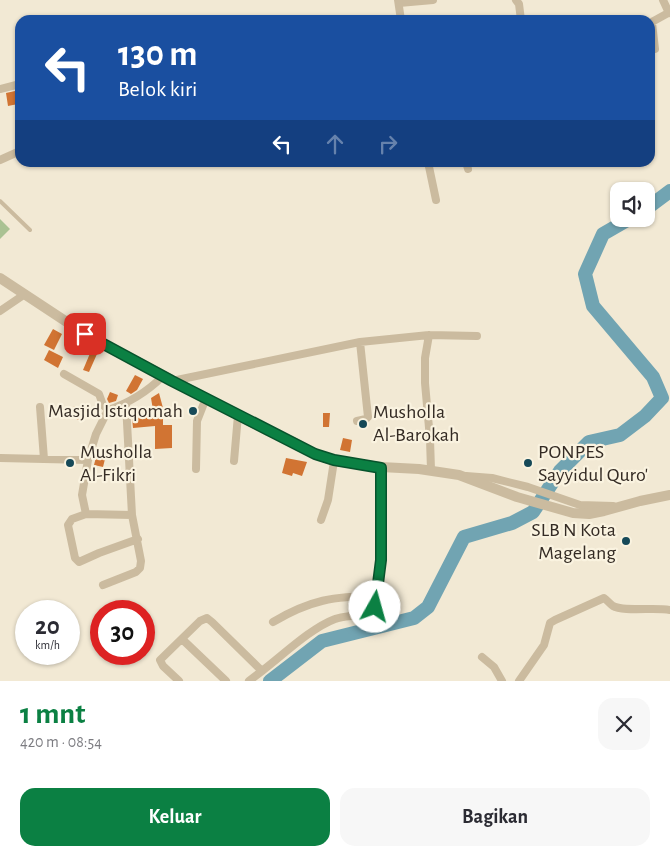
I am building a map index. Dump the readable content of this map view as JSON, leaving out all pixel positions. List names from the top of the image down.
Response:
{
  "places": [
    "Masjid Istiqomah",
    "Musholla Al-Barokah",
    "Musholla Al-Fikri",
    "PONPES Sayyidul Quro'",
    "SLB N Kota Magelang"
  ],
  "page": {
    "turn": ["130 m", "Belok kiri"],
    "speed": "20 km/h",
    "limit": "30",
    "heading": ["1 mnt", "420 m · 08:54"],
    "buttons": ["Keluar", "Bagikan"]
  }
}
